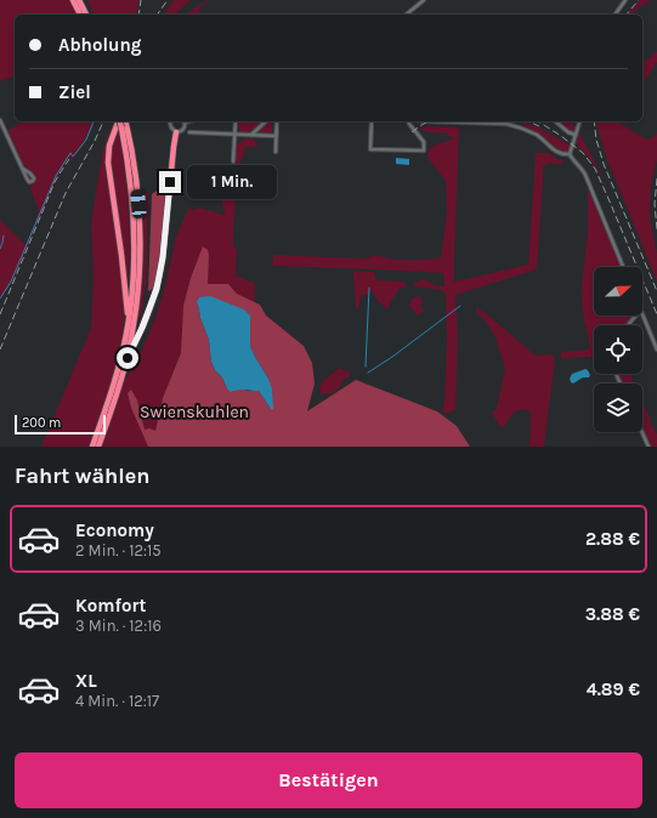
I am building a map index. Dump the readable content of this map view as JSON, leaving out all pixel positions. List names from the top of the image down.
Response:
{
  "parks": ["Swienskuhlen"],
  "scale_bar": "200 m",
  "north": "right",
  "page": {
    "banner": ["Abholung", "Ziel"],
    "bubble": "1 Min.",
    "scale": "200 m",
    "heading": "Fahrt wählen",
    "list": [
      {
        "name": "Economy",
        "note": "2 Min. · 12:15",
        "value": "2.88 €"
      },
      {
        "name": "Komfort",
        "note": "3 Min. · 12:16",
        "value": "3.88 €"
      },
      {
        "name": "XL",
        "note": "4 Min. · 12:17",
        "value": "4.89 €"
      }
    ],
    "buttons": "Bestätigen"
  }
}
